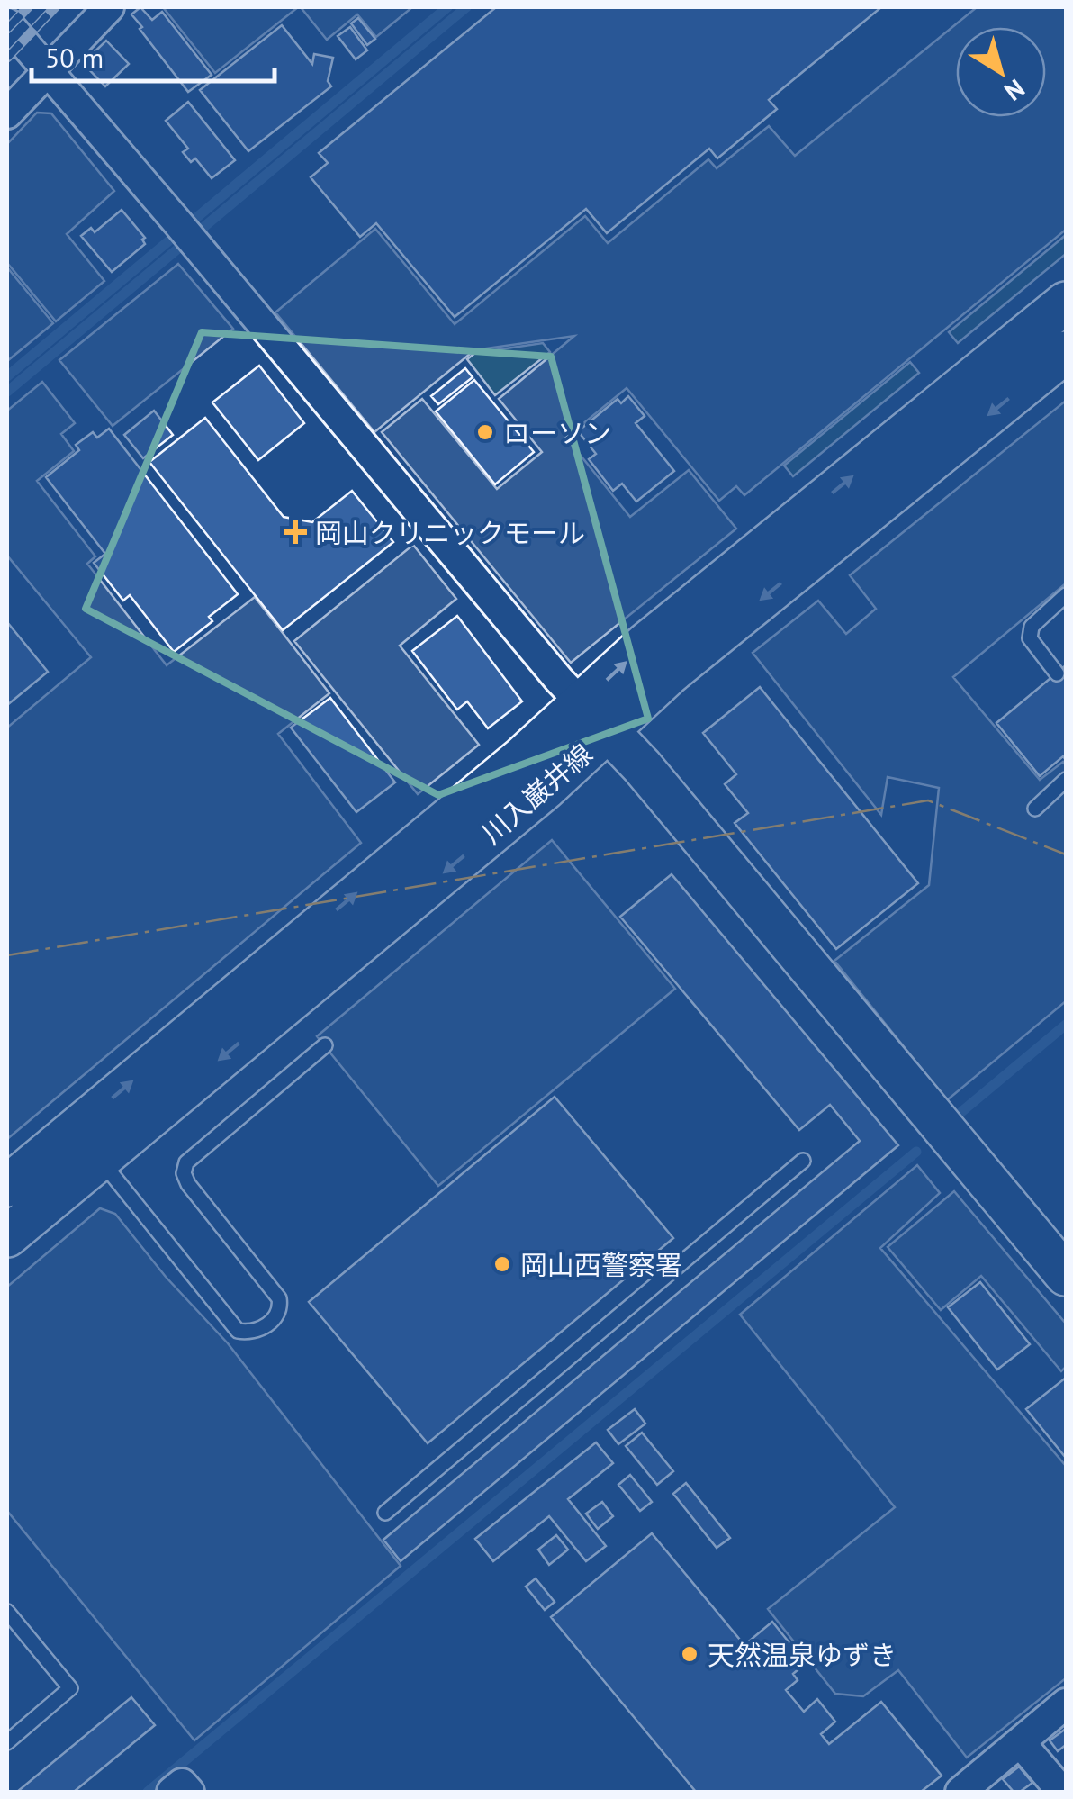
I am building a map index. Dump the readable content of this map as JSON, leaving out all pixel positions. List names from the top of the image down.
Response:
{
  "streets": {
    "main road": ["川入巌井線"]
  },
  "places": {
    "other": ["ローソン", "岡山西警察署", "天然温泉ゆずき"],
    "health": ["岡山クリニックモール"]
  },
  "scale_bar": "50 m",
  "north": "bottom right"
}
